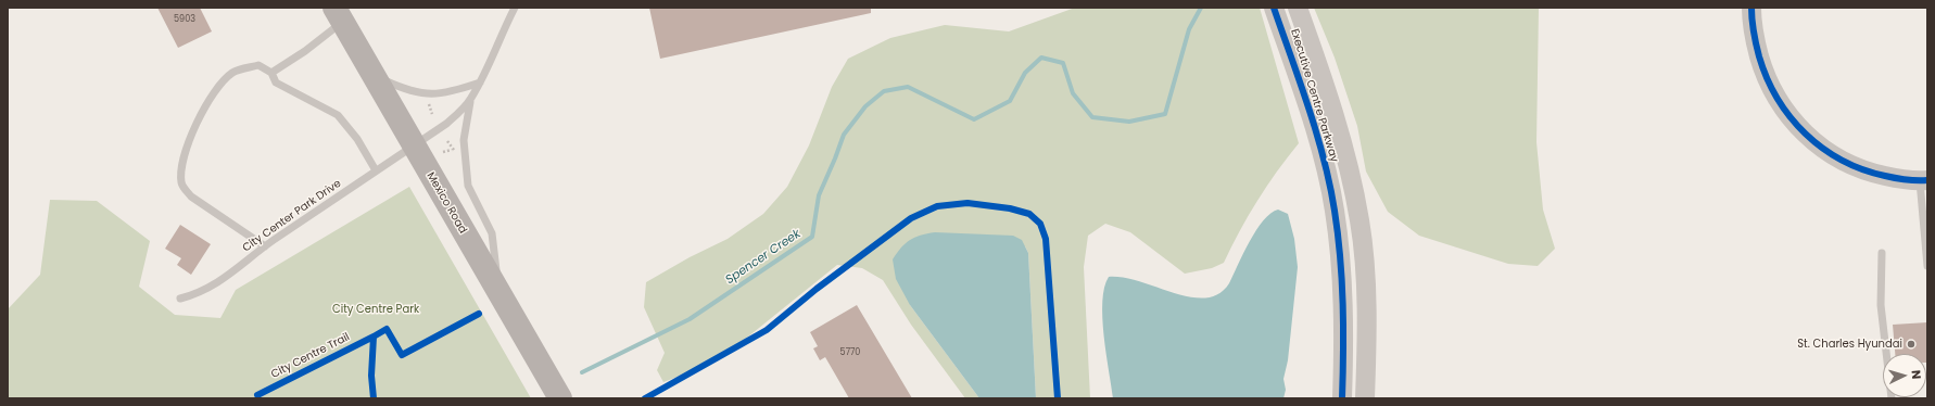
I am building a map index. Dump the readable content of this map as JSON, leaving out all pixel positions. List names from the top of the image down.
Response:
{
  "streets": {
    "main road": ["Mexico Road"],
    "street": ["Executive Centre Parkway"],
    "lane": ["City Center Park Drive"],
    "cycle path": ["City Centre Trail"]
  },
  "crossings": [
    ["Mexico Road", "City Center Park Drive"]
  ],
  "water": ["Spencer Creek"],
  "parks": ["City Centre Park"],
  "places": ["St. Charles Hyundai"],
  "house_numbers": ["5903", "5770"],
  "north": "right"
}
